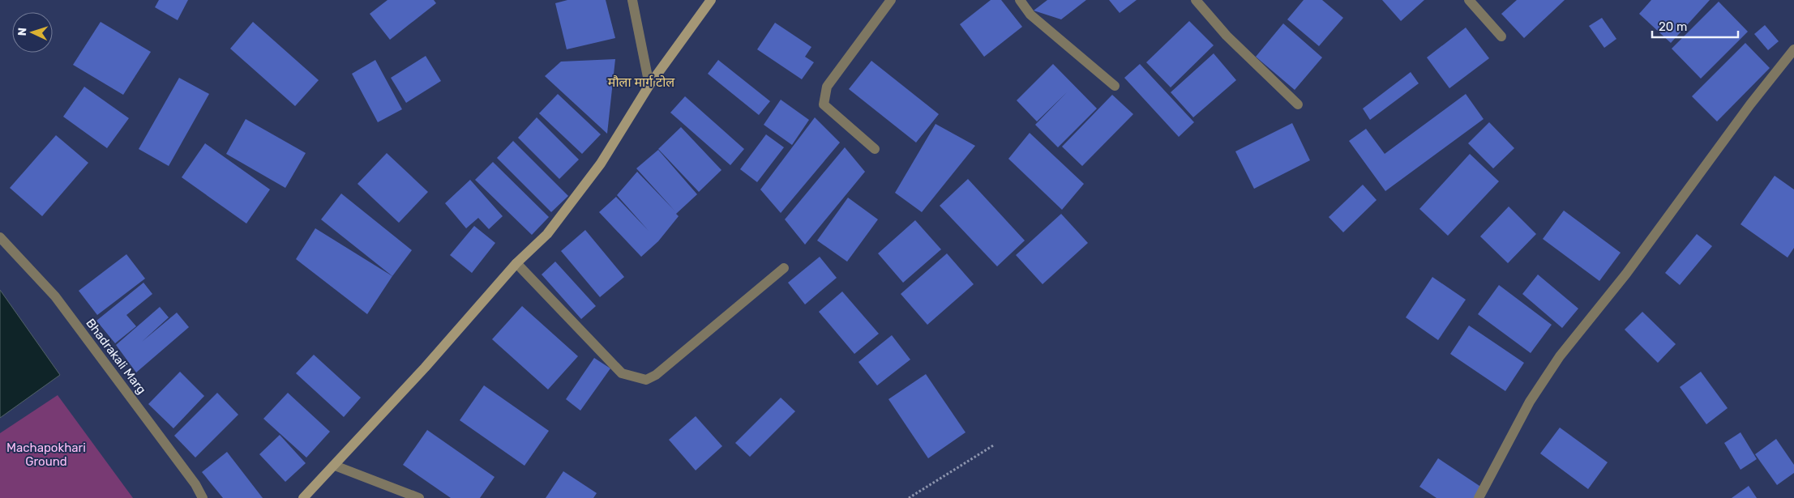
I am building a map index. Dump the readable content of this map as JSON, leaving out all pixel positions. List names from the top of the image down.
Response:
{
  "streets": {
    "street": ["Bhadrakali Marg"]
  },
  "districts": ["मौला मार्ग टोल"],
  "parks": ["Machapokhari Ground"],
  "scale_bar": "20 m",
  "north": "left"
}
